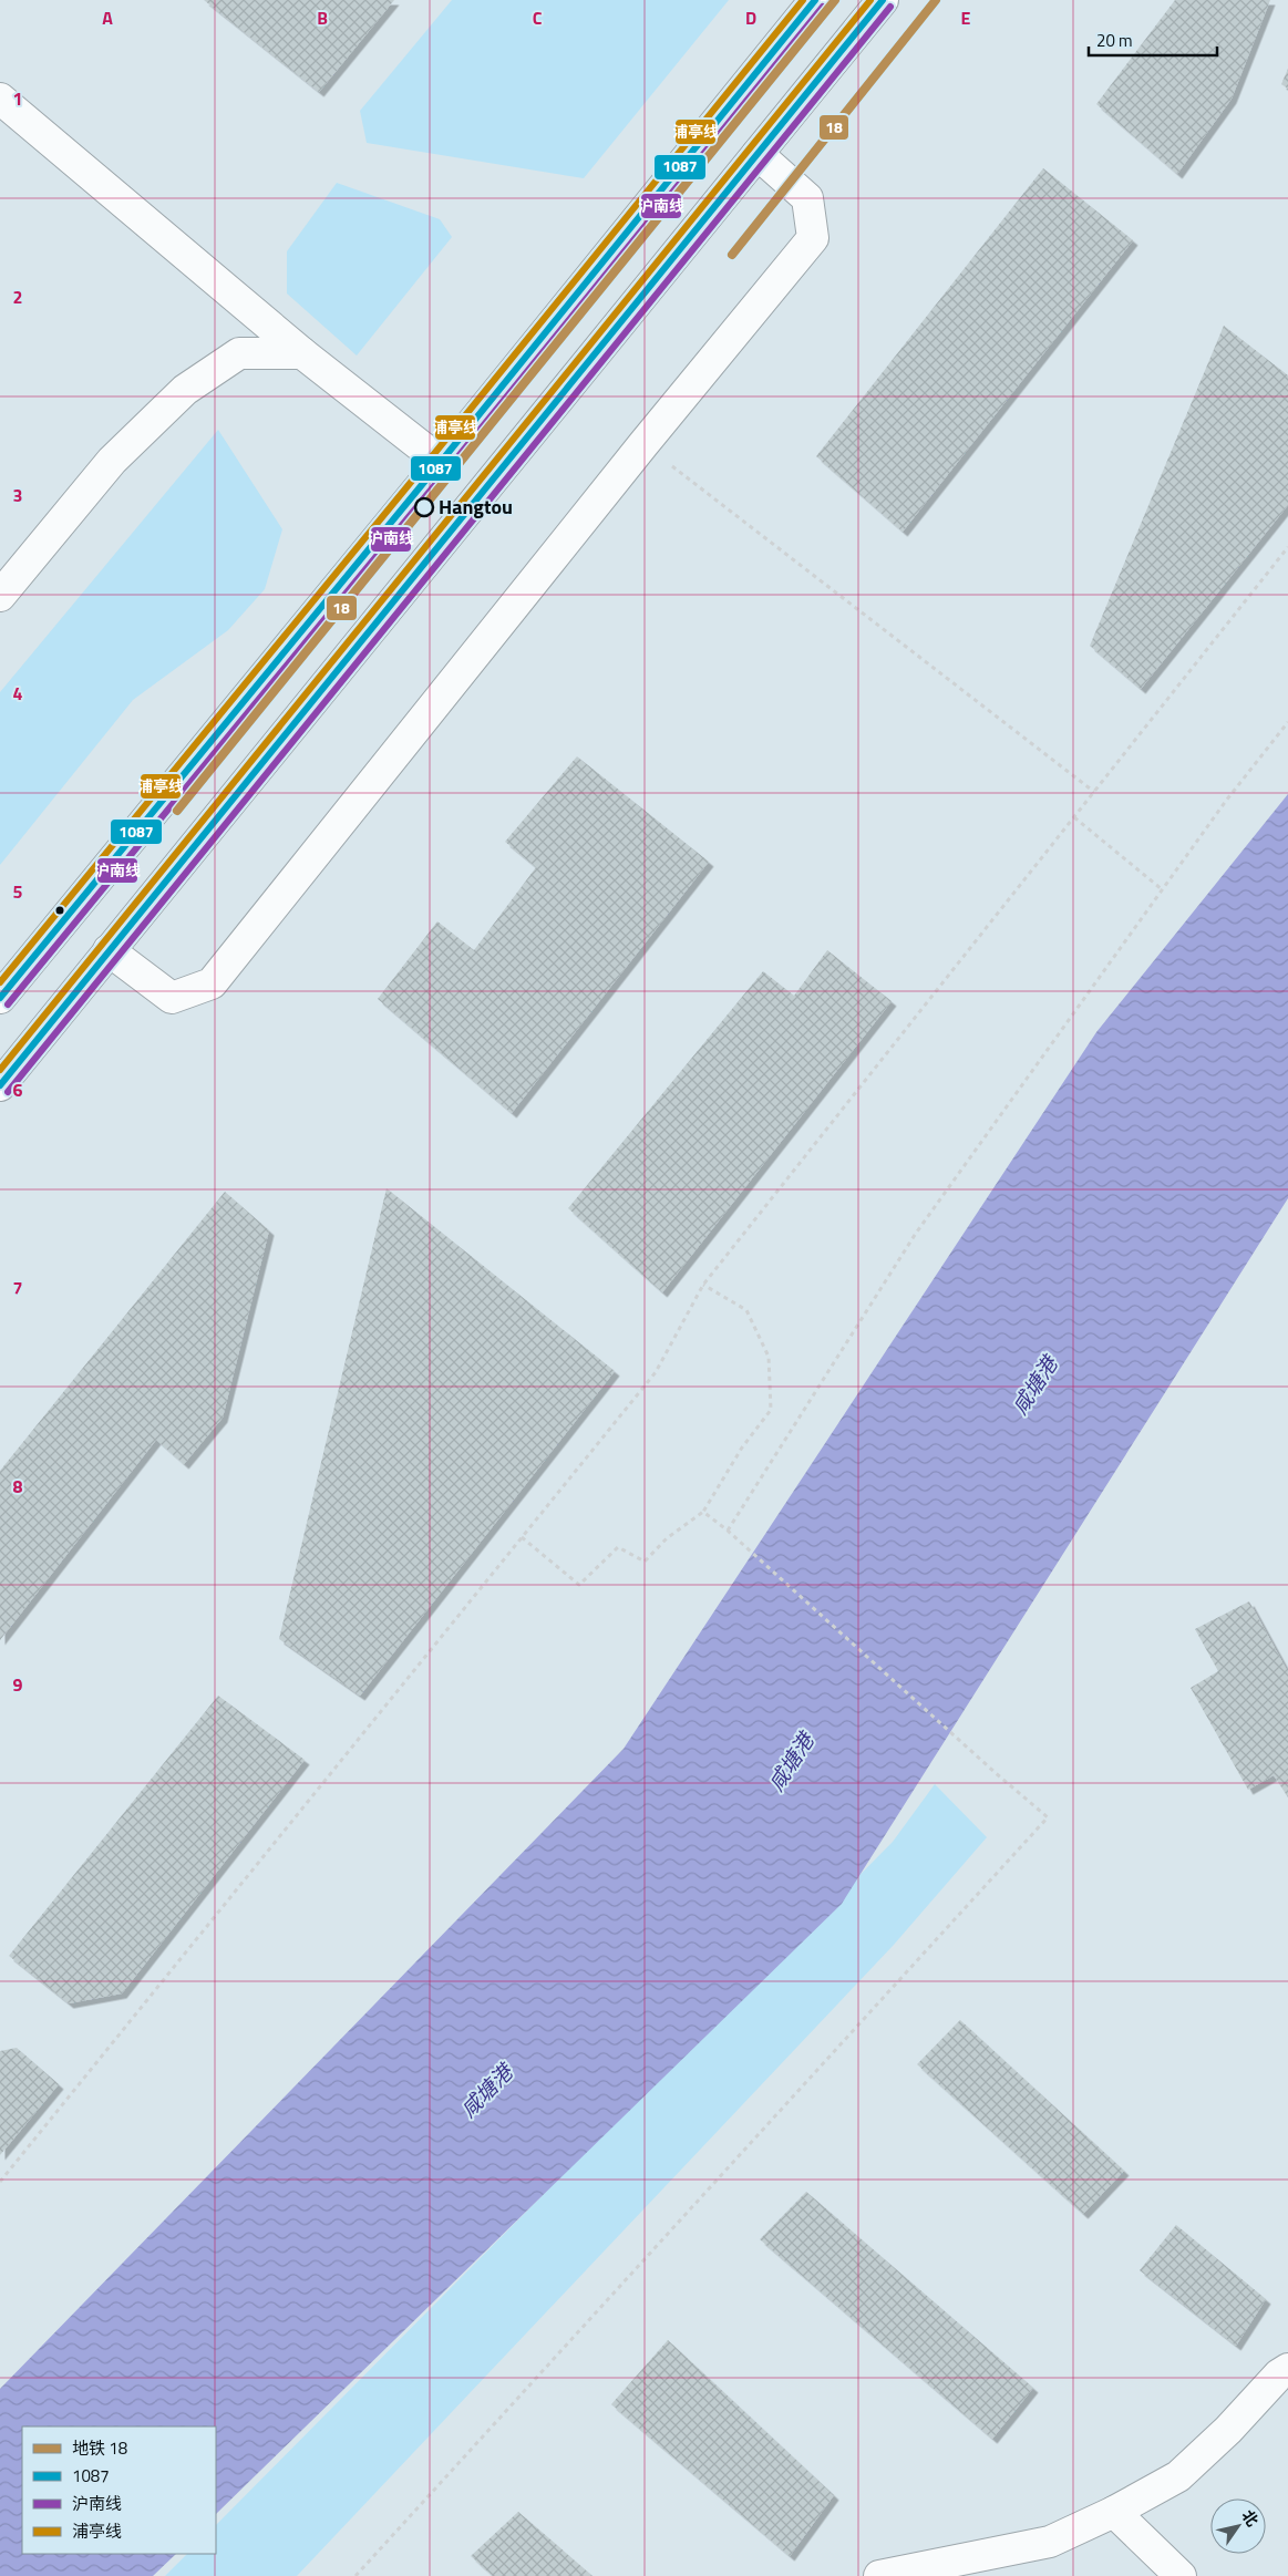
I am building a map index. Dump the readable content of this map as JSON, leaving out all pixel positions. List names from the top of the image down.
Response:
{
  "water": ["咸塘港"],
  "places": ["Hangtou"],
  "lines": [
    "metro line 18",
    "transit line 1087",
    "transit line 浦亭线",
    "transit line 沪南线"
  ],
  "legend": [
    "地铁 18",
    "1087",
    "沪南线",
    "浦亭线"
  ],
  "scale_bar": "20 m",
  "north": "top right",
  "grid": {
    "columns": [
      "A",
      "B",
      "C",
      "D",
      "E"
    ],
    "rows": [
      "1",
      "2",
      "3",
      "4",
      "5",
      "6",
      "7",
      "8",
      "9"
    ]
  }
}
